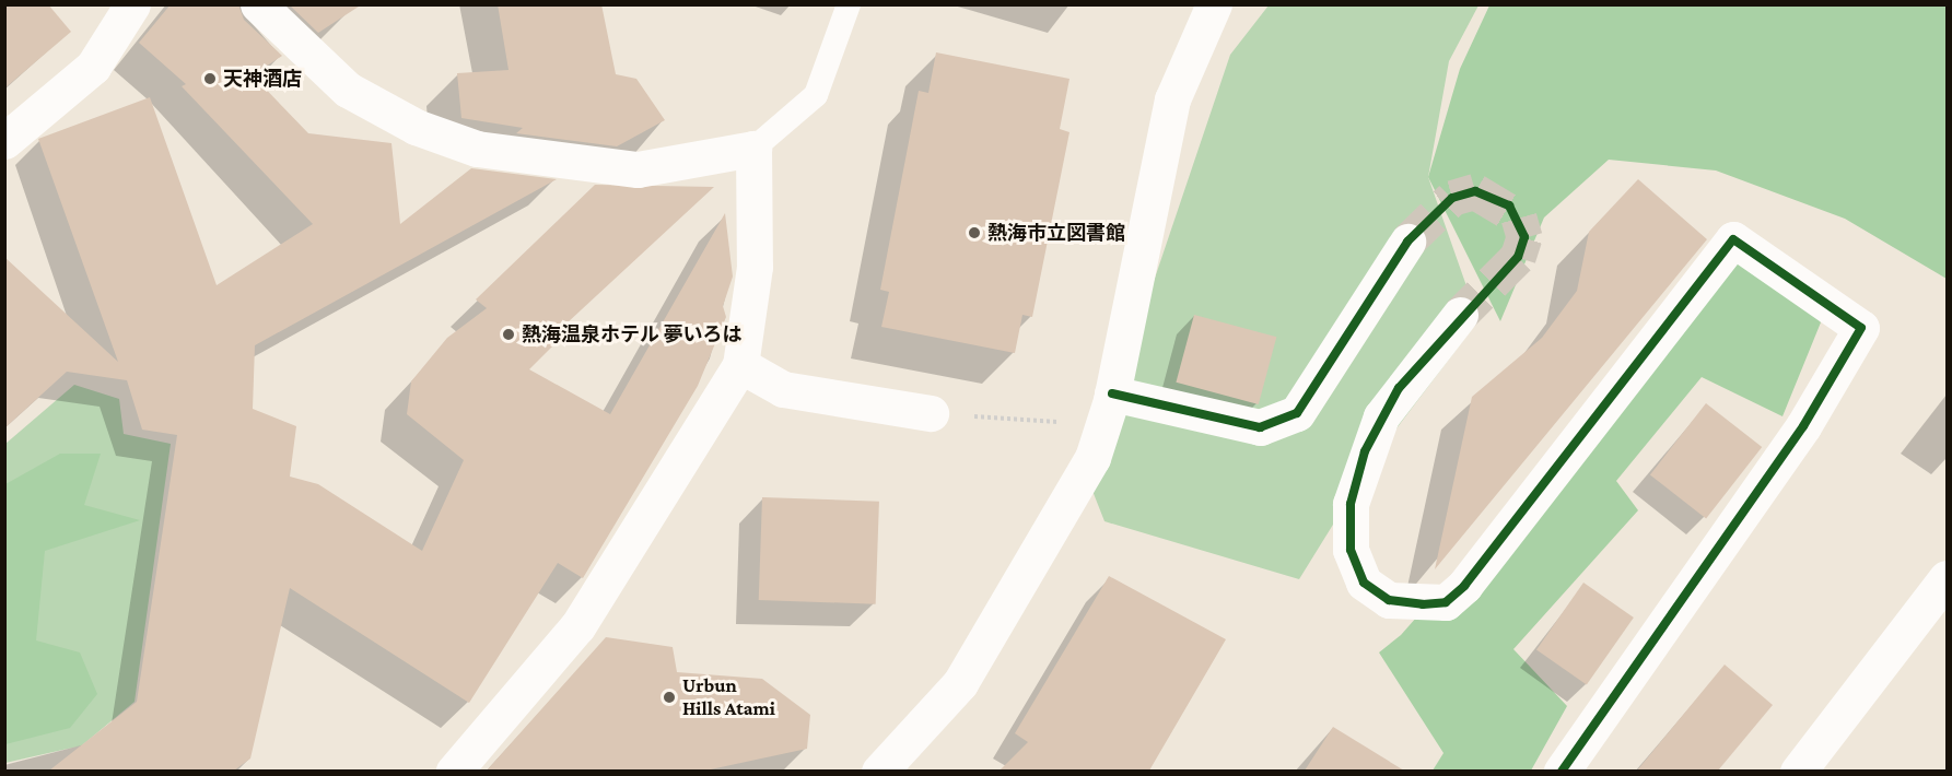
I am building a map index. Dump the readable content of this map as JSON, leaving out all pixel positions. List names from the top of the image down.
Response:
{
  "places": [
    "天神酒店",
    "熱海市立図書館",
    "熱海温泉ホテル 夢いろは",
    "Urbun Hills Atami"
  ]
}
